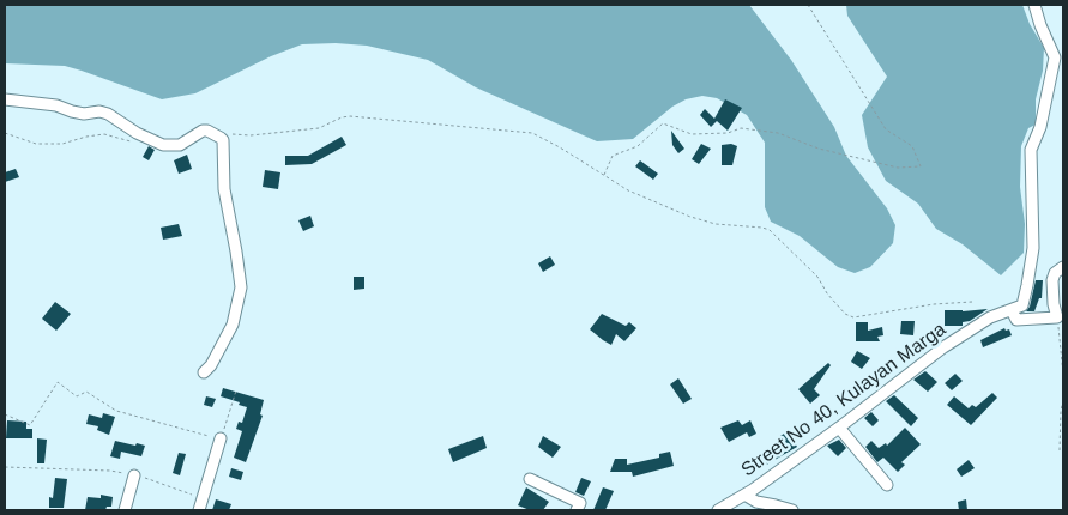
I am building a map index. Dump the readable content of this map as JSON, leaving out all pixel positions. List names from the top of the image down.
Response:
{
  "streets": {
    "street": ["Street No 40, Kulayan Marga"]
  }
}
